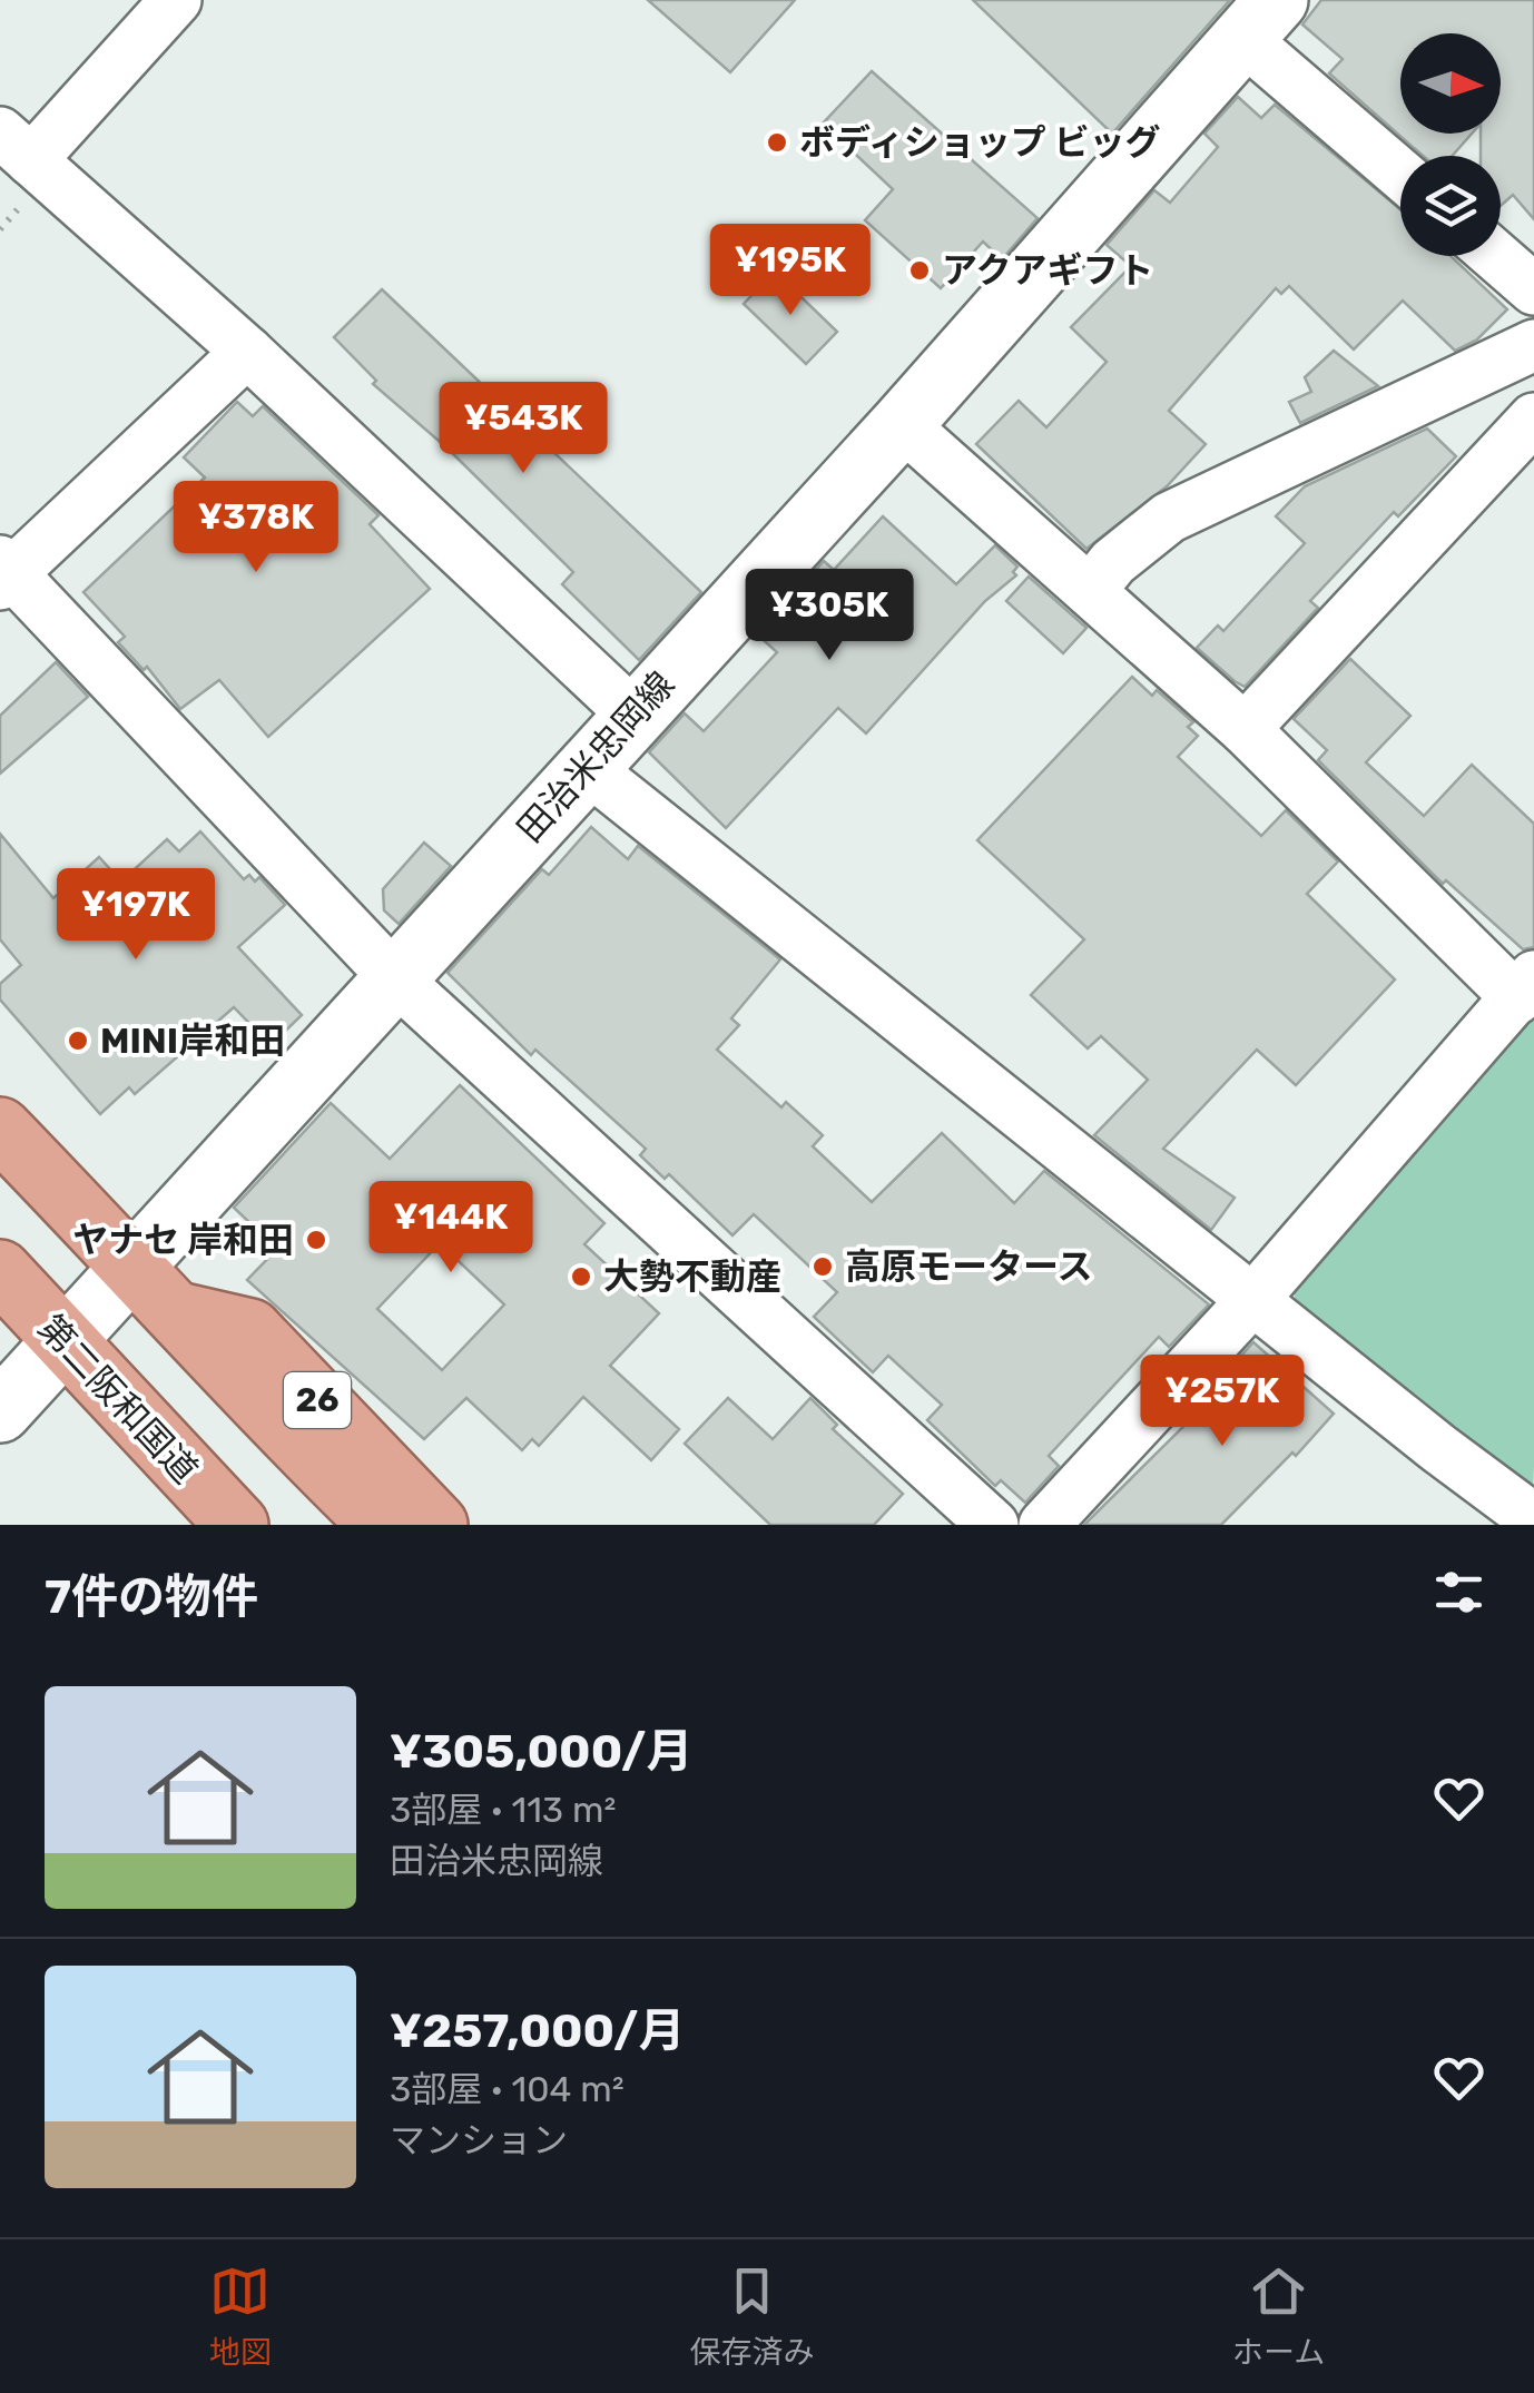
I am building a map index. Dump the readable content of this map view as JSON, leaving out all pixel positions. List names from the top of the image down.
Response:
{
  "streets": {
    "highway": ["第二阪和国道", "26"],
    "main road": ["田治米忠岡線"]
  },
  "crossings": [
    ["田治米忠岡線", "第二阪和国道"],
    ["田治米忠岡線", "26"]
  ],
  "places": [
    "ボディショップ ビッグ",
    "アクアギフト",
    "MINI岸和田",
    "ヤナセ 岸和田",
    "高原モータース",
    "大勢不動産"
  ],
  "north": "right",
  "page": {
    "price": [
      "¥195K",
      "¥543K",
      "¥378K",
      "¥305K",
      "¥197K",
      "¥144K",
      "¥257K"
    ],
    "heading": "7件の物件",
    "list": [
      {
        "name": "¥305,000/月",
        "note": "3部屋 · 113 m² · 田治米忠岡線"
      },
      {
        "name": "¥257,000/月",
        "note": "3部屋 · 104 m² · マンション"
      }
    ],
    "tabs": ["地図", "保存済み", "ホーム"]
  }
}
